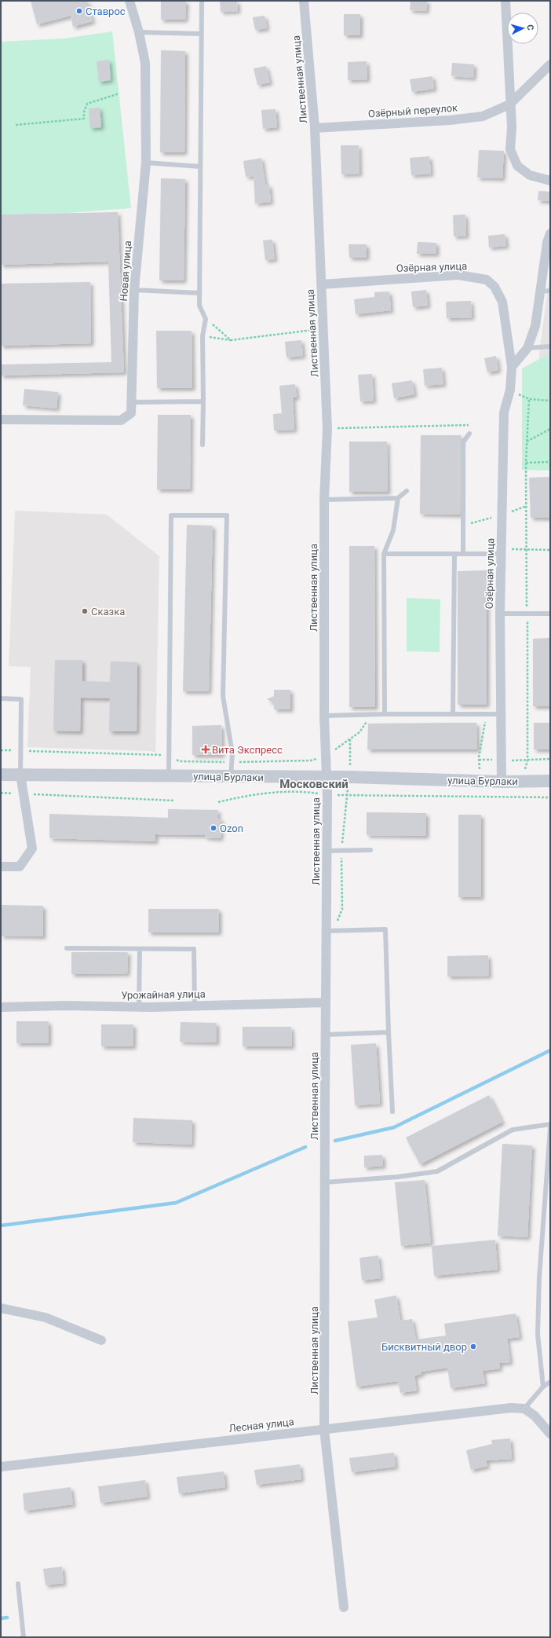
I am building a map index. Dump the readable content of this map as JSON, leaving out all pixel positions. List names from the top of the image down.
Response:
{
  "streets": {
    "street": [
      "Лиственная улица",
      "Озёрный переулок",
      "Озёрная улица",
      "Новая улица",
      "улица Бурлаки",
      "Урожайная улица",
      "Лесная улица"
    ]
  },
  "crossings": [
    ["Лиственная улица", "Озёрный переулок"],
    ["Лиственная улица", "Озёрная улица"],
    ["Лиственная улица", "улица Бурлаки"],
    ["Лиственная улица", "Урожайная улица"],
    ["Лиственная улица", "Лесная улица"],
    ["Озёрная улица", "улица Бурлаки"]
  ],
  "districts": ["Московский"],
  "places": {
    "other": [
      "Ставрос",
      "Сказка",
      "Ozon",
      "Бисквитный двор"
    ],
    "health": ["Вита Экспресс"]
  },
  "north": "right"
}
